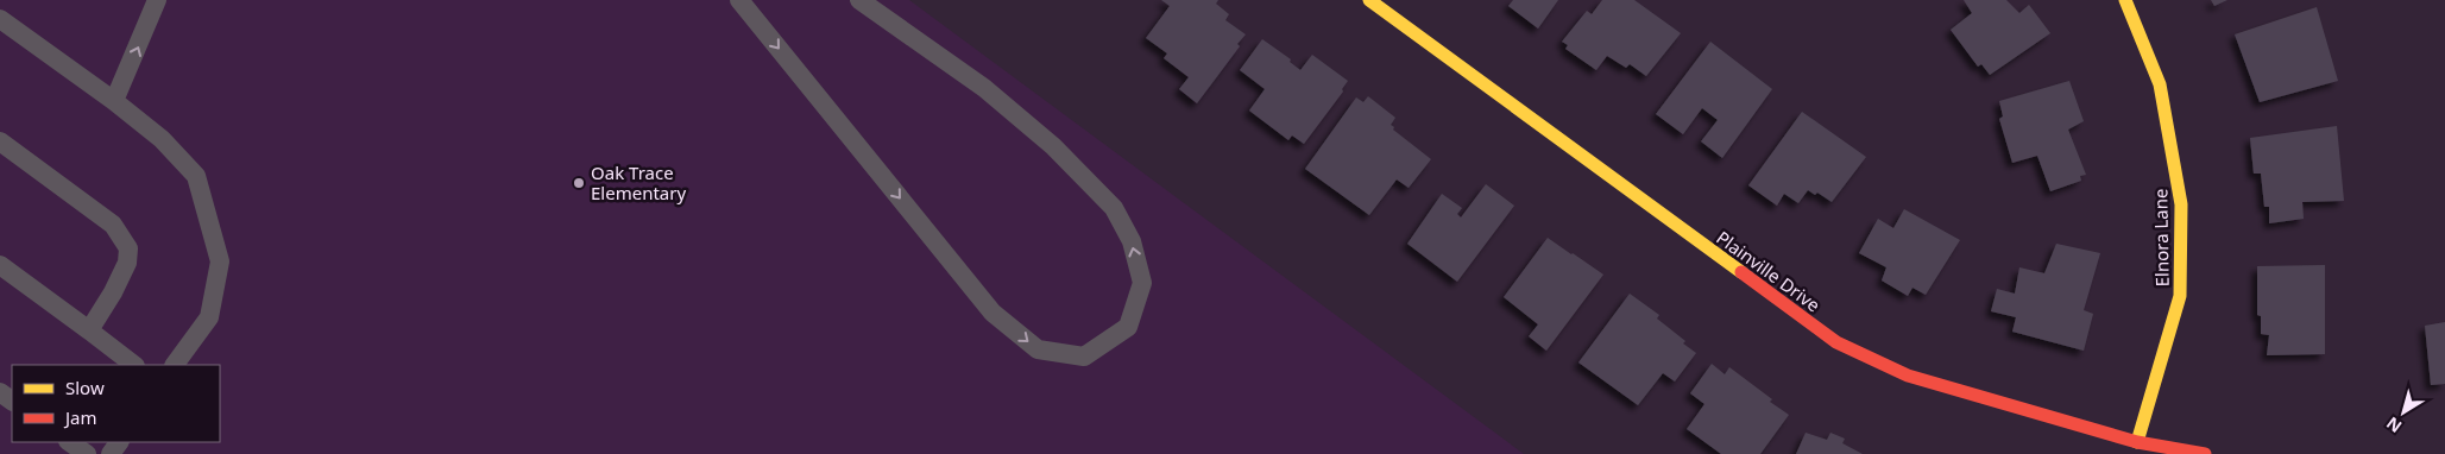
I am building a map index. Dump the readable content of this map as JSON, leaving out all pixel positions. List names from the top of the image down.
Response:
{
  "streets": {
    "street": ["Elnora Lane", "Plainville Drive"]
  },
  "crossings": [
    ["Elnora Lane", "Plainville Drive"]
  ],
  "places": ["Oak Trace Elementary"],
  "legend": ["Slow", "Jam"],
  "north": "bottom left"
}
